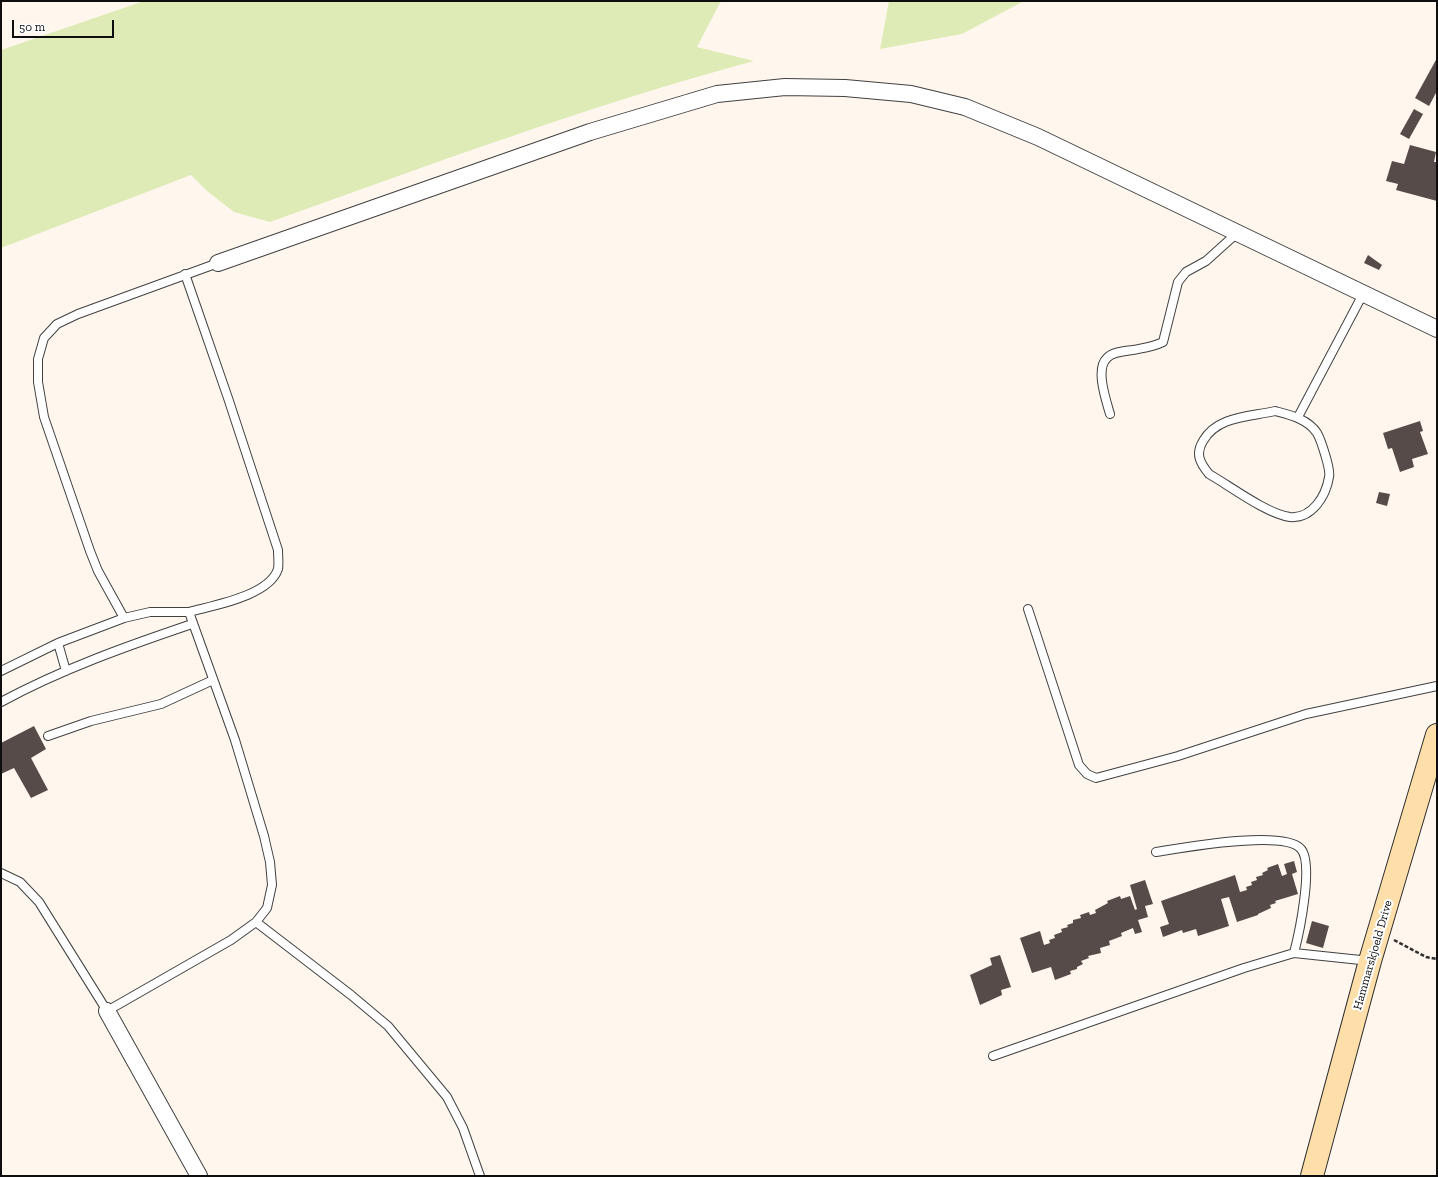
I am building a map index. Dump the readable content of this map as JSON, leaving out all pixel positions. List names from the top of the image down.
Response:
{
  "streets": {
    "main road": ["Hammarskjoeld Drive"]
  },
  "scale_bar": "50 m"
}
